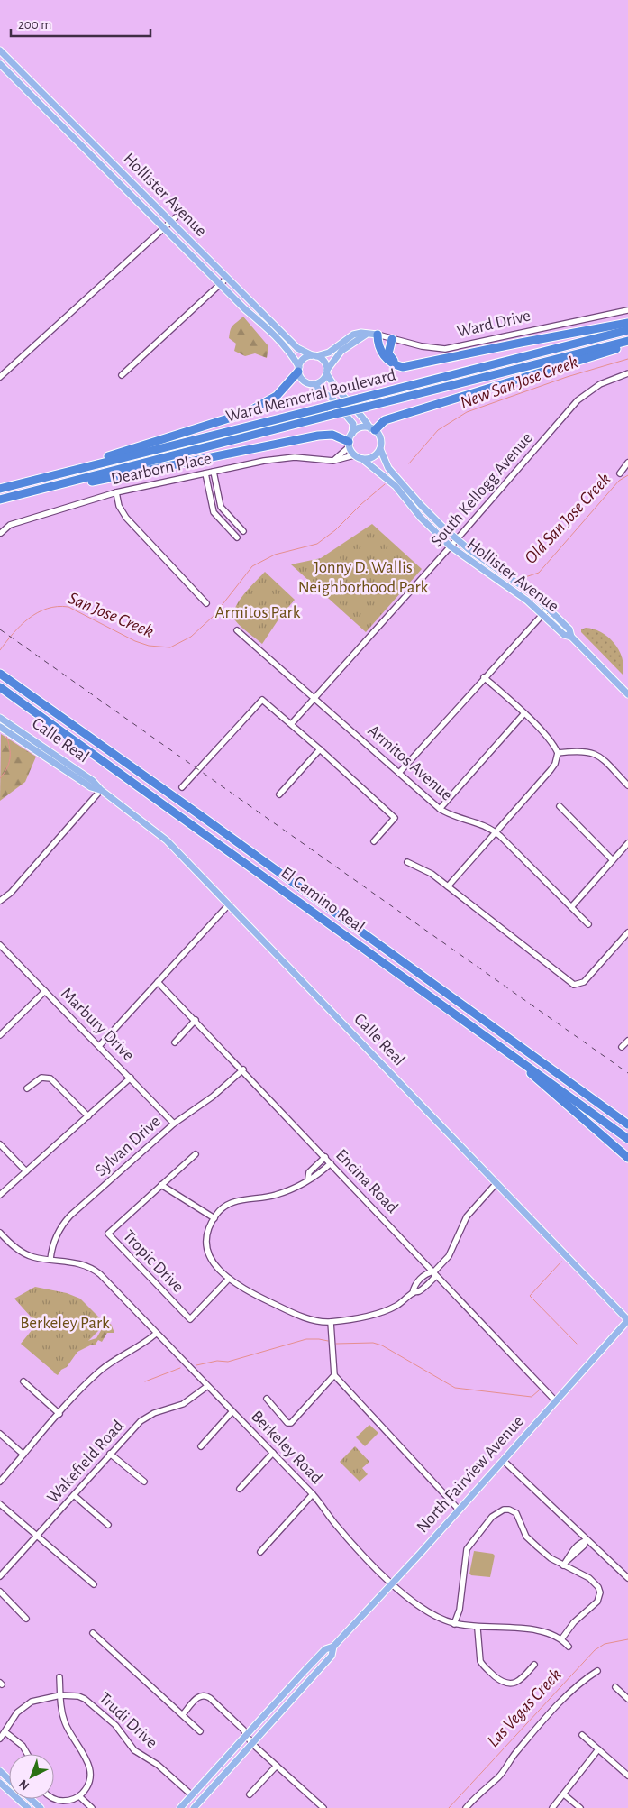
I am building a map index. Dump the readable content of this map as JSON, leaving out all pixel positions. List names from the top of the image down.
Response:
{
  "streets": {
    "highway": ["Ward Memorial Boulevard", "El Camino Real"],
    "main road": [
      "Hollister Avenue",
      "Ward Drive",
      "Calle Real",
      "North Fairview Avenue"
    ],
    "street": [
      "Dearborn Place",
      "South Kellogg Avenue",
      "Armitos Avenue",
      "Marbury Drive",
      "Sylvan Drive",
      "Encina Road",
      "Tropic Drive",
      "Berkeley Road",
      "Wakefield Road",
      "Trudi Drive"
    ]
  },
  "crossings": [
    ["Hollister Avenue", "Ward Drive"],
    ["Hollister Avenue", "Dearborn Place"],
    ["Hollister Avenue", "South Kellogg Avenue"],
    ["South Kellogg Avenue", "Armitos Avenue"],
    ["Calle Real", "North Fairview Avenue"],
    ["Marbury Drive", "Sylvan Drive"],
    ["Sylvan Drive", "Encina Road"],
    ["Sylvan Drive", "Berkeley Road"],
    ["Encina Road", "North Fairview Avenue"],
    ["Berkeley Road", "Wakefield Road"],
    ["Berkeley Road", "North Fairview Avenue"],
    ["North Fairview Avenue", "Trudi Drive"]
  ],
  "water": [
    "New San Jose Creek",
    "Old San Jose Creek",
    "San Jose Creek",
    "Las Vegas Creek"
  ],
  "parks": ["Jonny D. Wallis Neighborhood Park", "Armitos Park", "Berkeley Park"],
  "scale_bar": "200 m",
  "north": "bottom left"
}
